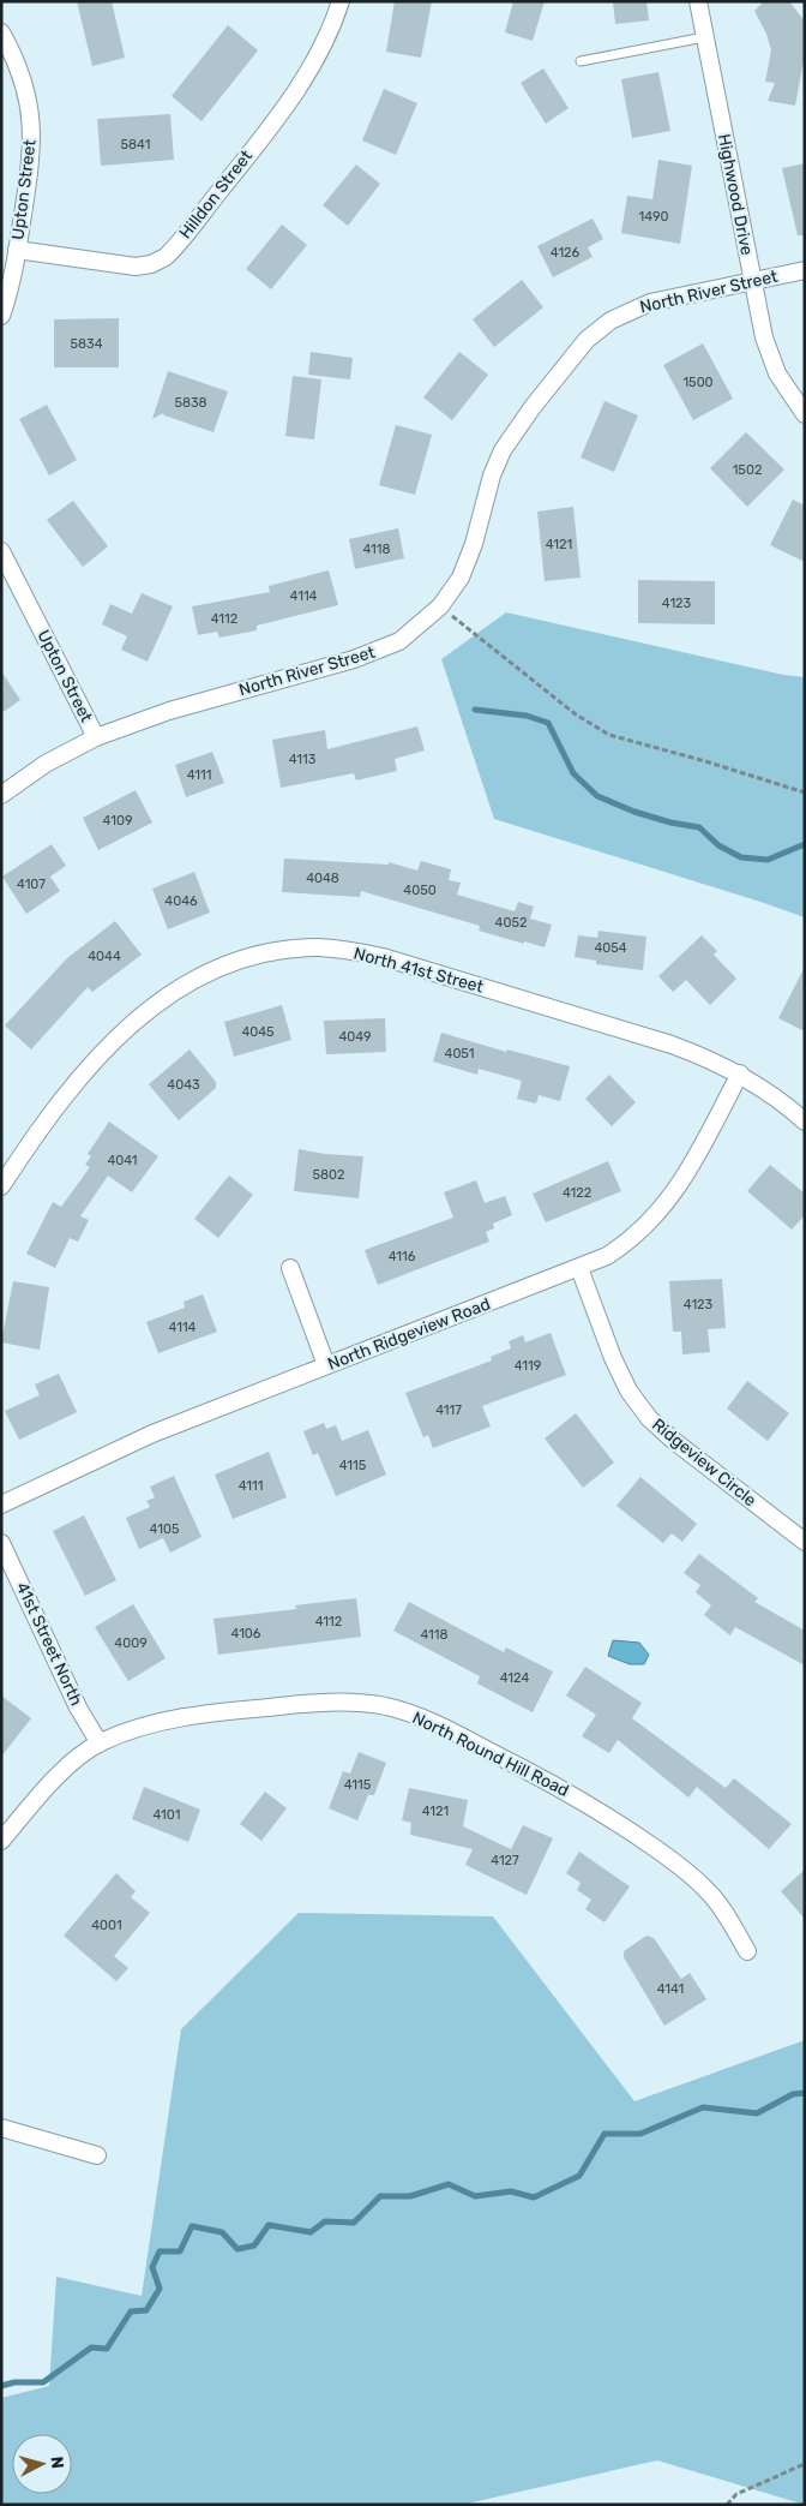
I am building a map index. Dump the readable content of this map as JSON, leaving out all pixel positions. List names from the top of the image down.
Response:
{
  "streets": {
    "street": [
      "Upton Street",
      "Hilldon Street",
      "Highwood Drive",
      "North River Street",
      "North 41st Street",
      "North Ridgeview Road",
      "Ridgeview Circle",
      "41st Street North",
      "North Round Hill Road"
    ]
  },
  "crossings": [
    ["Upton Street", "Hilldon Street"],
    ["Upton Street", "North River Street"],
    ["Highwood Drive", "North River Street"],
    ["North 41st Street", "North Ridgeview Road"],
    ["North Ridgeview Road", "Ridgeview Circle"],
    ["41st Street North", "North Round Hill Road"]
  ],
  "house_numbers": [
    "5841",
    "1490",
    "4126",
    "5834",
    "1500",
    "5838",
    "1502",
    "4121",
    "4118",
    "4114",
    "4123",
    "4112",
    "4113",
    "4111",
    "4109",
    "4048",
    "4107",
    "4050",
    "4046",
    "4052",
    "4054",
    "4044",
    "4045",
    "4049",
    "4051",
    "4043",
    "4041",
    "5802",
    "4122",
    "4116",
    "4123",
    "4114",
    "4119",
    "4117",
    "4115",
    "4111",
    "4105",
    "4112",
    "4106",
    "4118",
    "4009",
    "4124",
    "4115",
    "4121",
    "4101",
    "4127",
    "4001",
    "4141"
  ],
  "north": "right"
}
